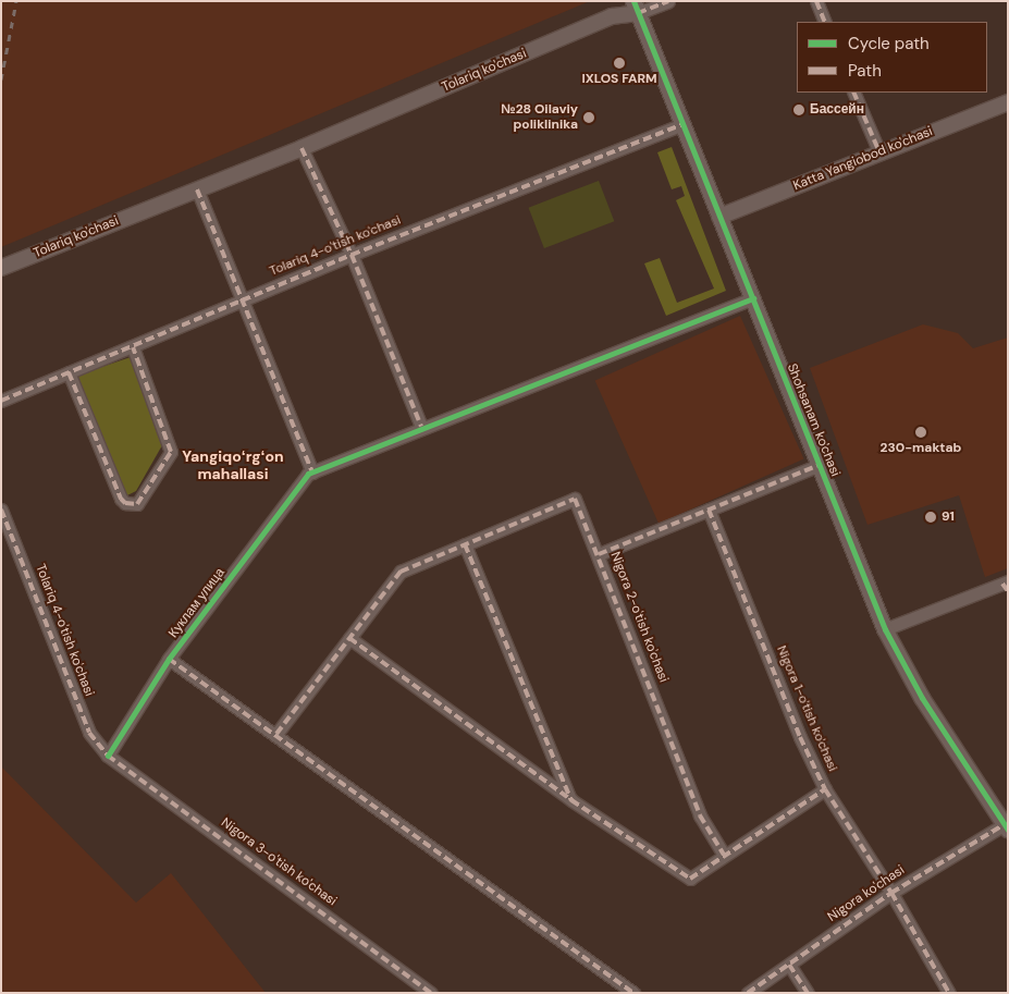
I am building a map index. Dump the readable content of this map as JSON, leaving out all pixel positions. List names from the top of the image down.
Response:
{
  "streets": {
    "street": [
      "Tolariq ko'chasi",
      "Katta Yangiobod ko'chasi",
      "Tolariq 4-o'tish ko'chasi",
      "Shohsanam ko'chasi",
      "Куклам улица",
      "Nigora 2-o'tish ko'chasi",
      "Nigora 1-o'tish ko'chasi",
      "Nigora 3-o'tish ko'chasi",
      "Nigora ko'chasi"
    ]
  },
  "crossings": [
    ["Tolariq ko'chasi", "Shohsanam ko'chasi"],
    ["Katta Yangiobod ko'chasi", "Shohsanam ko'chasi"],
    ["Tolariq 4-o'tish ko'chasi", "Shohsanam ko'chasi"],
    ["Tolariq 4-o'tish ko'chasi", "Куклам улица"],
    ["Tolariq 4-o'tish ko'chasi", "Nigora 3-o'tish ko'chasi"],
    ["Shohsanam ko'chasi", "Nigora ko'chasi"],
    ["Куклам улица", "Nigora 3-o'tish ko'chasi"],
    ["Nigora 1-o'tish ko'chasi", "Nigora ko'chasi"]
  ],
  "districts": ["Yangiqoʻrgʻon mahallasi"],
  "places": [
    "IXLOS FARM",
    "Бассейн",
    "№28 Oilaviy poliklinika",
    "230-maktab",
    "91"
  ],
  "legend": ["Cycle path", "Path"]
}
